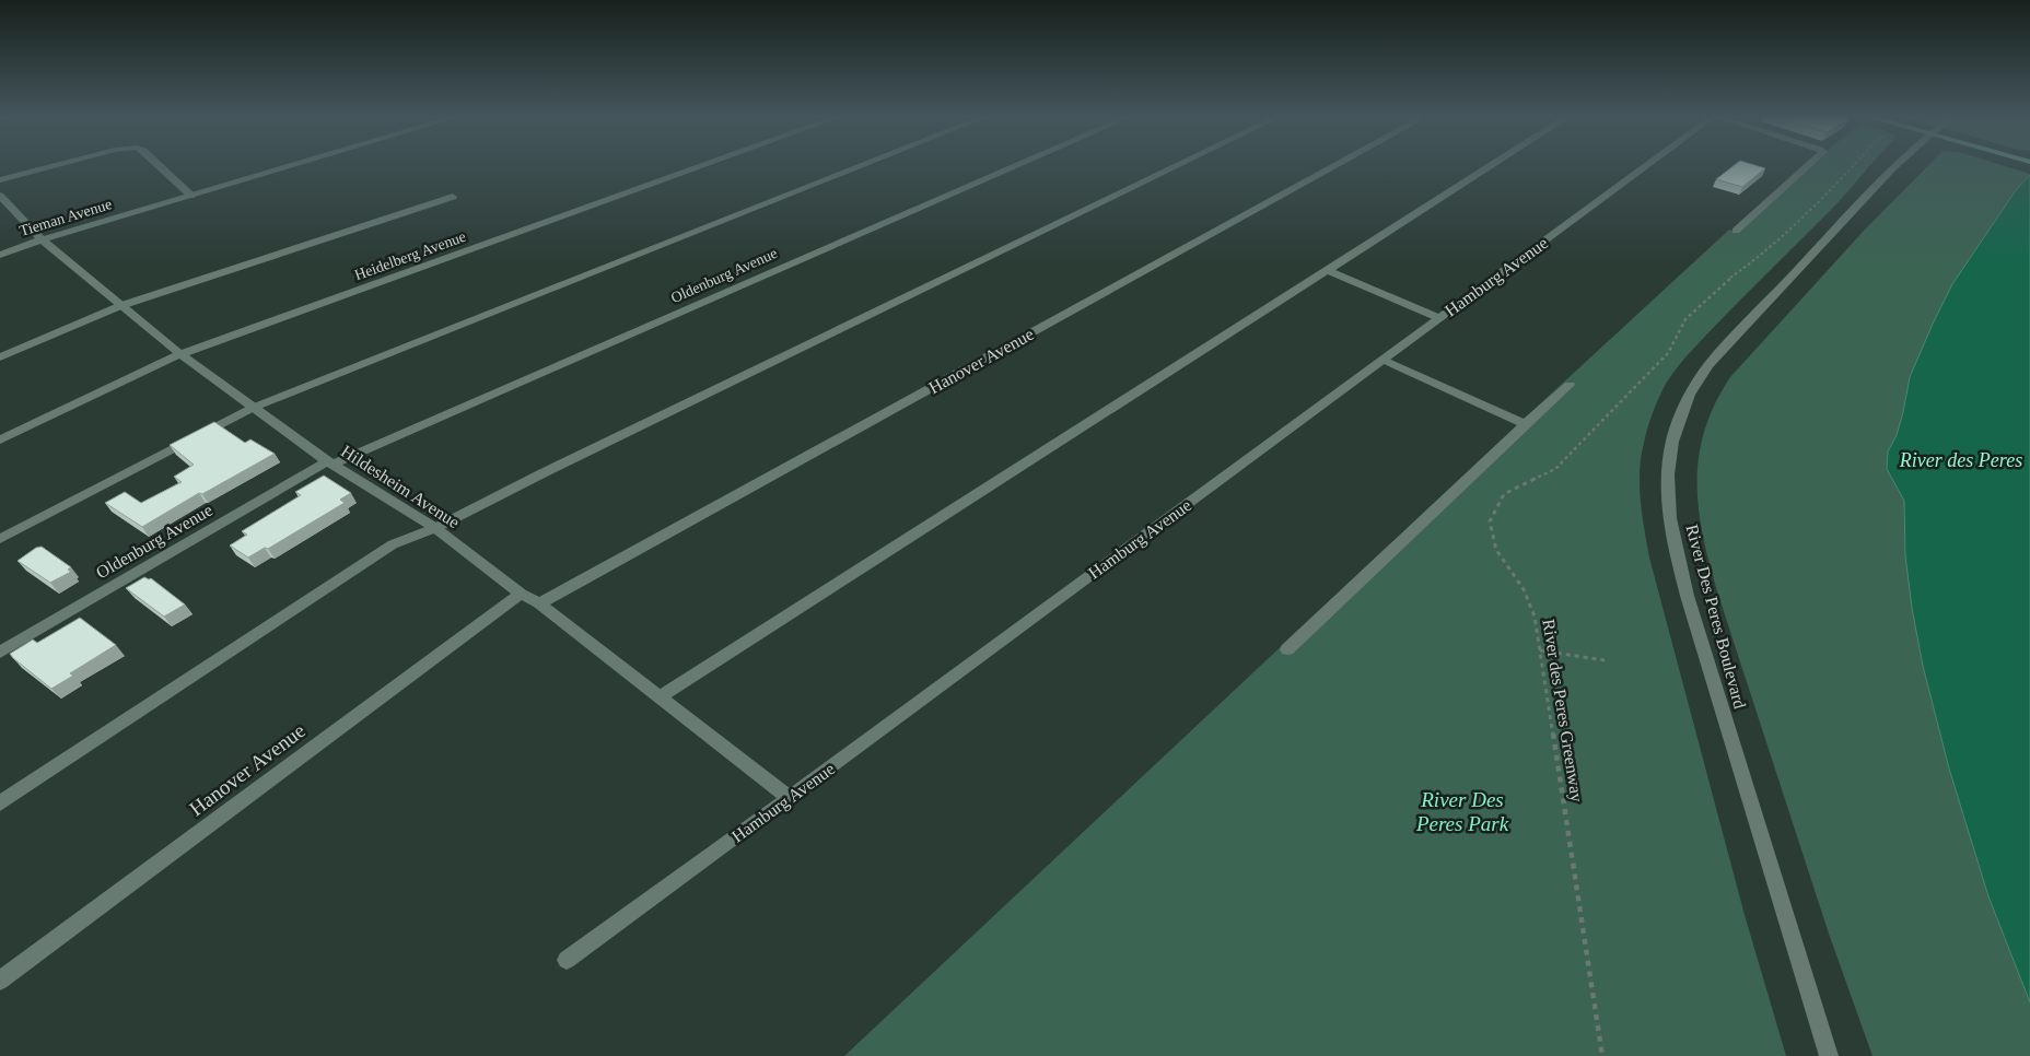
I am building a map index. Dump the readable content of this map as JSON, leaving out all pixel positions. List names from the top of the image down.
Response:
{
  "streets": {
    "street": [
      "Tieman Avenue",
      "Heidelberg Avenue",
      "Oldenburg Avenue",
      "Hamburg Avenue",
      "Hanover Avenue",
      "Hildesheim Avenue",
      "River Des Peres Boulevard"
    ],
    "path": ["River des Peres Greenway"]
  },
  "crossings": [
    ["Tieman Avenue", "Hildesheim Avenue"],
    ["Heidelberg Avenue", "Hildesheim Avenue"],
    ["Oldenburg Avenue", "Hildesheim Avenue"],
    ["Hamburg Avenue", "Hildesheim Avenue"],
    ["Hanover Avenue", "Hildesheim Avenue"]
  ],
  "water": ["River des Peres"],
  "parks": ["River Des Peres Park"]
}
